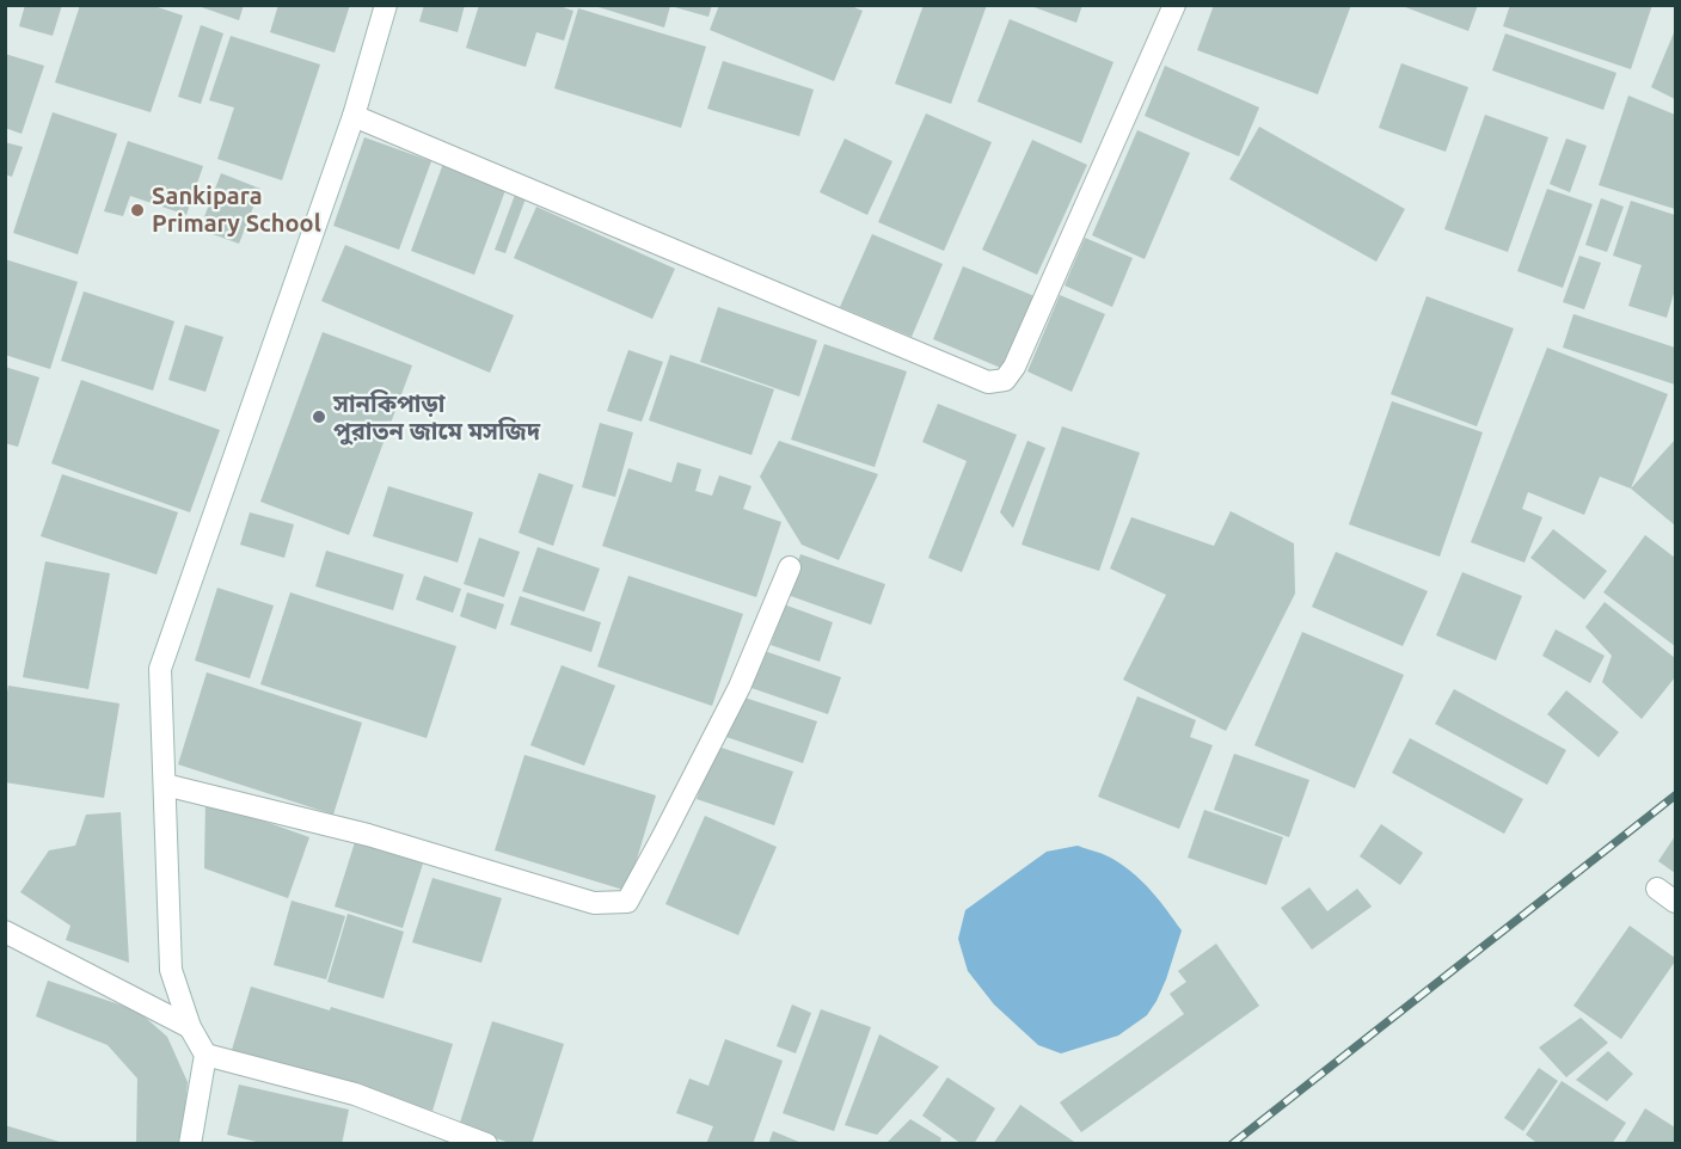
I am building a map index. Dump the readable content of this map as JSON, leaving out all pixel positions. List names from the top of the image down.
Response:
{
  "places": ["Sankipara Primary School", "সানকিপাড়া পুরাতন জামে মসজিদ"]
}
